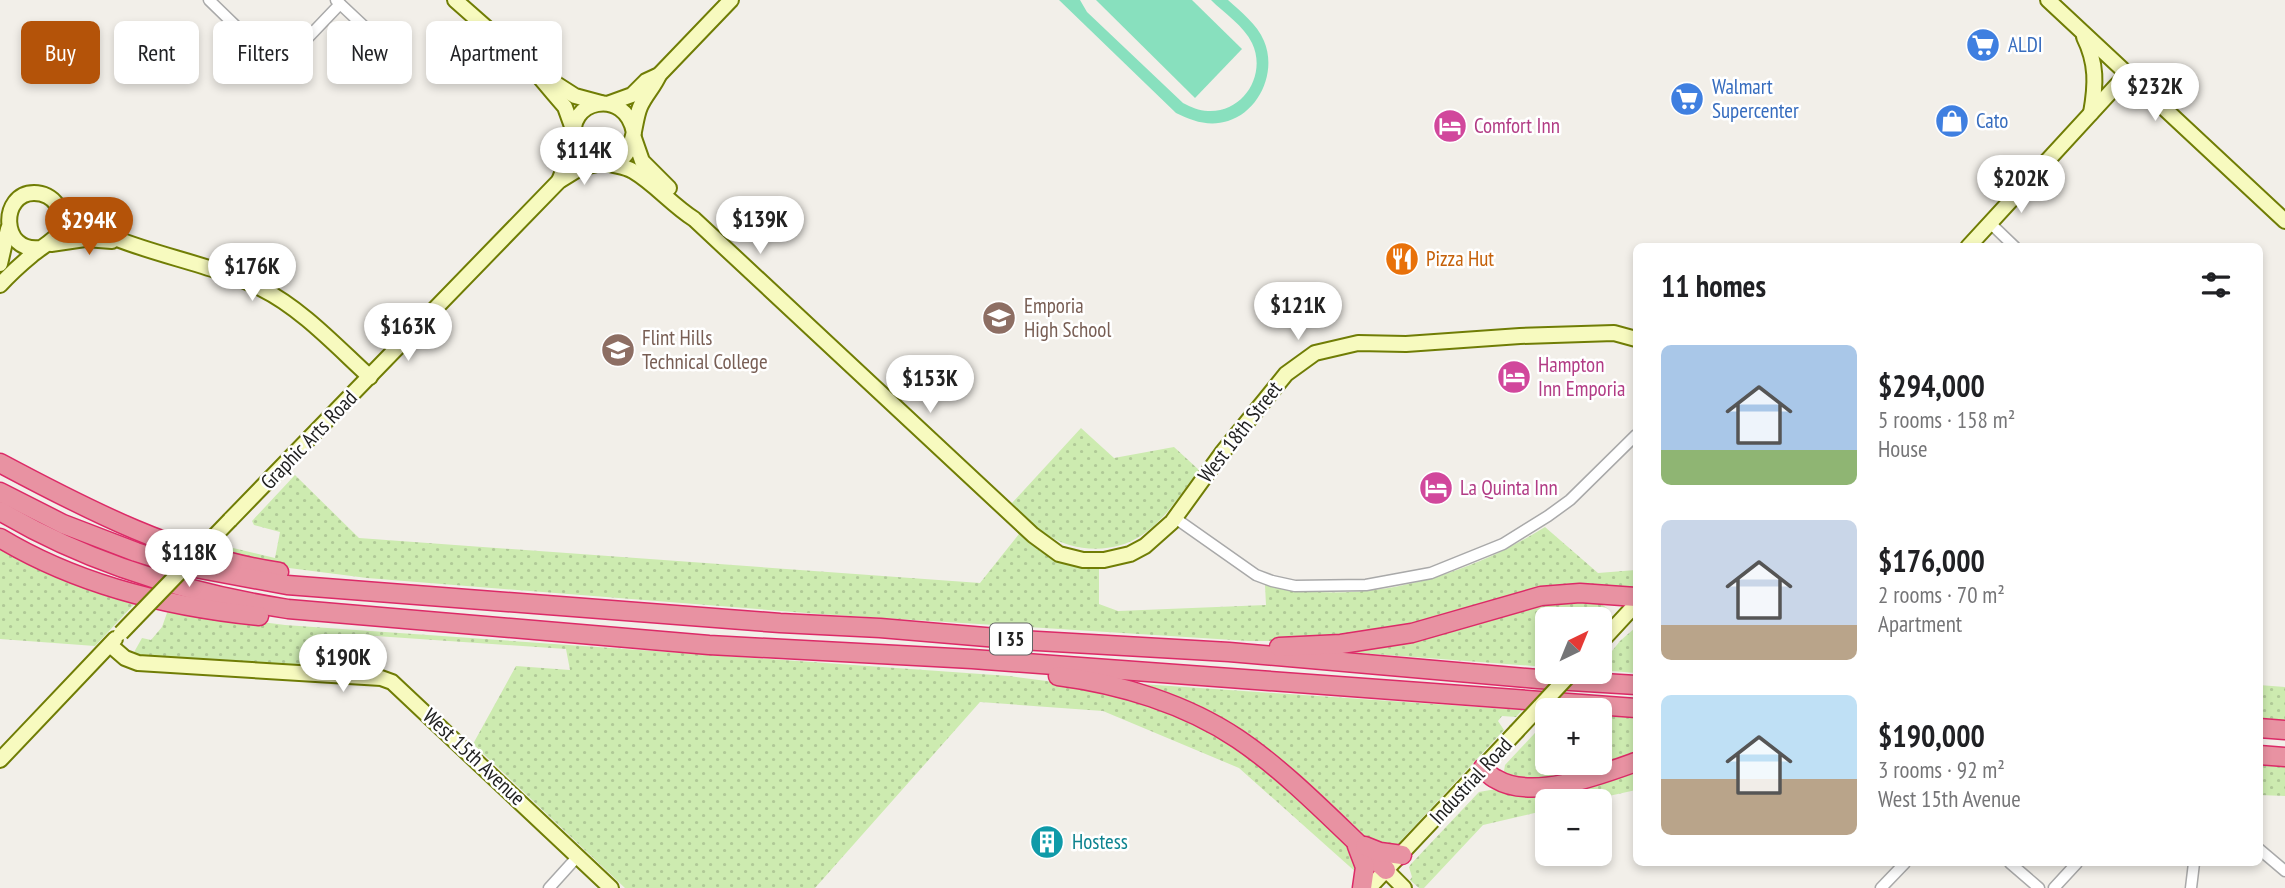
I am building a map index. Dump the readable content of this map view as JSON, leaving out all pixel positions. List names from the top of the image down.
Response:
{
  "streets": {
    "highway": ["I 35"],
    "street": [
      "West 18th Street",
      "Graphic Arts Road",
      "West 15th Avenue",
      "Industrial Road"
    ]
  },
  "crossings": [
    ["Graphic Arts Road", "West 15th Avenue"]
  ],
  "places": {
    "supermarket": ["ALDI", "Walmart Supercenter"],
    "shop": ["Cato"],
    "hotel": ["Comfort Inn", "Hampton Inn Emporia", "La Quinta Inn"],
    "restaurant": ["Pizza Hut"],
    "school or university": ["Emporia High School", "Flint Hills Technical College"],
    "building": ["Hostess"]
  },
  "north": "top right",
  "page": {
    "chip": [
      "Buy",
      "Rent",
      "Filters",
      "New",
      "Apartment"
    ],
    "price": [
      "$232K",
      "$114K",
      "$202K",
      "$139K",
      "$294K",
      "$176K",
      "$121K",
      "$163K",
      "$153K",
      "$118K",
      "$190K"
    ],
    "heading": "11 homes",
    "list": [
      {
        "name": "$294,000",
        "note": "5 rooms · 158 m² · House"
      },
      {
        "name": "$176,000",
        "note": "2 rooms · 70 m² · Apartment"
      },
      {
        "name": "$190,000",
        "note": "3 rooms · 92 m² · West 15th Avenue"
      }
    ],
    "map_buttons": ["+", "−"]
  }
}
